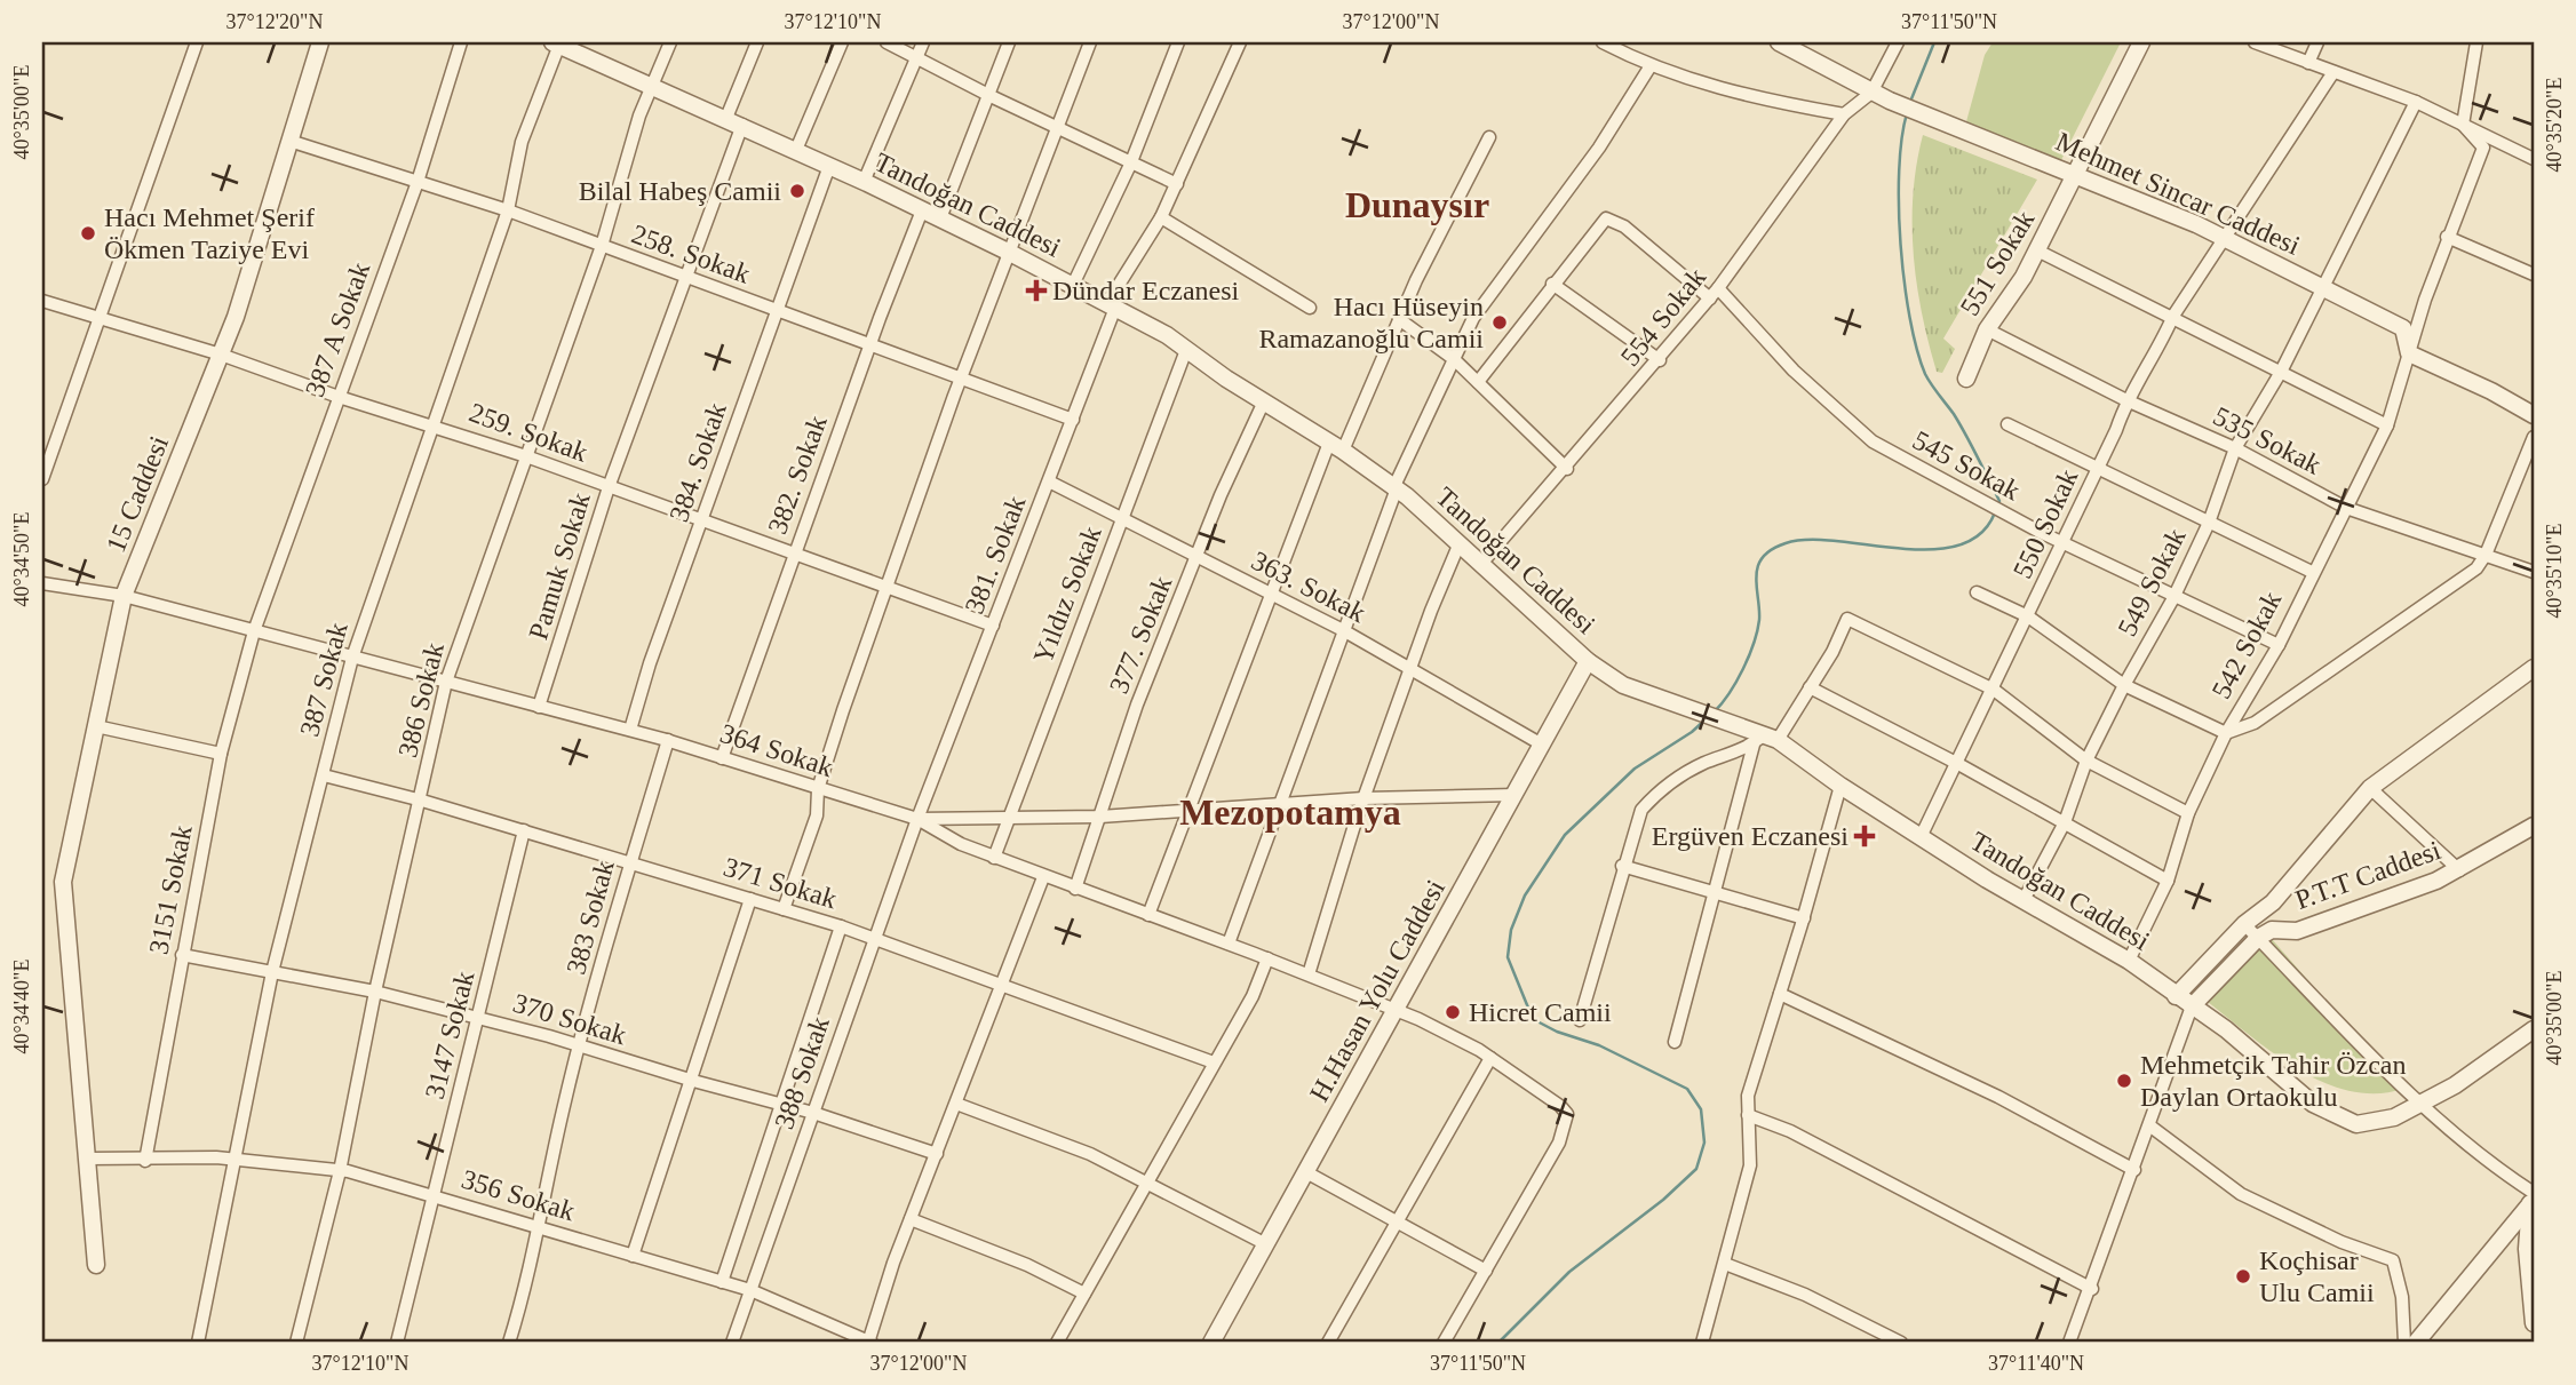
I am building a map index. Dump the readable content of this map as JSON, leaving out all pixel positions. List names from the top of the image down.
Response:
{
  "streets": {
    "street": [
      "Mehmet Sincar Caddesi",
      "Tandoğan Caddesi",
      "258. Sokak",
      "551 Sokak",
      "554 Sokak",
      "387 A Sokak",
      "259. Sokak",
      "535 Sokak",
      "384. Sokak",
      "545 Sokak",
      "382. Sokak",
      "15 Caddesi",
      "550 Sokak",
      "381. Sokak",
      "Pamuk Sokak",
      "549 Sokak",
      "363. Sokak",
      "Yıldız Sokak",
      "377. Sokak",
      "542 Sokak",
      "387 Sokak",
      "386 Sokak",
      "364 Sokak",
      "P.T.T Caddesi",
      "371 Sokak",
      "3151 Sokak",
      "383 Sokak",
      "H.Hasan Yolu Caddesi",
      "370 Sokak",
      "3147 Sokak",
      "388 Sokak",
      "356 Sokak"
    ]
  },
  "crossings": [
    ["Mehmet Sincar Caddesi", "551 Sokak"],
    ["Mehmet Sincar Caddesi", "554 Sokak"],
    ["Mehmet Sincar Caddesi", "550 Sokak"],
    ["Mehmet Sincar Caddesi", "549 Sokak"],
    ["Mehmet Sincar Caddesi", "542 Sokak"],
    ["Tandoğan Caddesi", "554 Sokak"],
    ["Tandoğan Caddesi", "384. Sokak"],
    ["Tandoğan Caddesi", "382. Sokak"],
    ["Tandoğan Caddesi", "550 Sokak"],
    ["Tandoğan Caddesi", "381. Sokak"],
    ["Tandoğan Caddesi", "Pamuk Sokak"],
    ["Tandoğan Caddesi", "549 Sokak"],
    ["Tandoğan Caddesi", "Yıldız Sokak"],
    ["Tandoğan Caddesi", "377. Sokak"],
    ["Tandoğan Caddesi", "542 Sokak"],
    ["Tandoğan Caddesi", "387 Sokak"],
    ["Tandoğan Caddesi", "386 Sokak"],
    ["Tandoğan Caddesi", "H.Hasan Yolu Caddesi"],
    ["258. Sokak", "387 A Sokak"],
    ["258. Sokak", "384. Sokak"],
    ["258. Sokak", "382. Sokak"],
    ["258. Sokak", "15 Caddesi"],
    ["258. Sokak", "381. Sokak"],
    ["258. Sokak", "Pamuk Sokak"],
    ["258. Sokak", "387 Sokak"],
    ["258. Sokak", "386 Sokak"],
    ["551 Sokak", "535 Sokak"],
    ["554 Sokak", "545 Sokak"],
    ["387 A Sokak", "259. Sokak"],
    ["387 A Sokak", "364 Sokak"],
    ["387 A Sokak", "3151 Sokak"],
    ["259. Sokak", "384. Sokak"],
    ["259. Sokak", "382. Sokak"],
    ["259. Sokak", "15 Caddesi"],
    ["259. Sokak", "381. Sokak"],
    ["259. Sokak", "Pamuk Sokak"],
    ["259. Sokak", "387 Sokak"],
    ["259. Sokak", "386 Sokak"],
    ["535 Sokak", "550 Sokak"],
    ["535 Sokak", "549 Sokak"],
    ["535 Sokak", "542 Sokak"],
    ["384. Sokak", "364 Sokak"],
    ["545 Sokak", "550 Sokak"],
    ["545 Sokak", "549 Sokak"],
    ["545 Sokak", "542 Sokak"],
    ["382. Sokak", "364 Sokak"],
    ["15 Caddesi", "364 Sokak"],
    ["15 Caddesi", "356 Sokak"],
    ["381. Sokak", "363. Sokak"],
    ["381. Sokak", "364 Sokak"],
    ["381. Sokak", "388 Sokak"],
    ["Pamuk Sokak", "364 Sokak"],
    ["363. Sokak", "Yıldız Sokak"],
    ["363. Sokak", "377. Sokak"],
    ["363. Sokak", "H.Hasan Yolu Caddesi"],
    ["Yıldız Sokak", "364 Sokak"],
    ["377. Sokak", "364 Sokak"],
    ["387 Sokak", "364 Sokak"],
    ["387 Sokak", "371 Sokak"],
    ["387 Sokak", "370 Sokak"],
    ["387 Sokak", "356 Sokak"],
    ["386 Sokak", "364 Sokak"],
    ["386 Sokak", "371 Sokak"],
    ["386 Sokak", "370 Sokak"],
    ["386 Sokak", "356 Sokak"],
    ["364 Sokak", "3151 Sokak"],
    ["364 Sokak", "383 Sokak"],
    ["364 Sokak", "H.Hasan Yolu Caddesi"],
    ["364 Sokak", "388 Sokak"],
    ["371 Sokak", "383 Sokak"],
    ["371 Sokak", "3147 Sokak"],
    ["371 Sokak", "388 Sokak"],
    ["3151 Sokak", "370 Sokak"],
    ["3151 Sokak", "356 Sokak"],
    ["383 Sokak", "370 Sokak"],
    ["383 Sokak", "356 Sokak"],
    ["370 Sokak", "3147 Sokak"],
    ["370 Sokak", "388 Sokak"],
    ["3147 Sokak", "356 Sokak"],
    ["388 Sokak", "356 Sokak"]
  ],
  "districts": ["Dunaysır", "Mezopotamya"],
  "places": {
    "other": [
      "Bilal Habeş Camii",
      "Hacı Mehmet Şerif Ökmen Taziye Evi",
      "Hacı Hüseyin Ramazanoğlu Camii",
      "Hicret Camii",
      "Mehmetçik Tahir Özcan Daylan Ortaokulu",
      "Koçhisar Ulu Camii"
    ],
    "health": ["Dündar Eczanesi", "Ergüven Eczanesi"]
  },
  "coordinates": [
    "37°12'20\"N",
    "37°12'10\"N",
    "37°12'00\"N",
    "37°11'50\"N",
    "40°35'00\"E",
    "40°35'20\"E",
    "40°34'50\"E",
    "40°35'10\"E",
    "40°34'40\"E",
    "37°11'40\"N"
  ]
}
